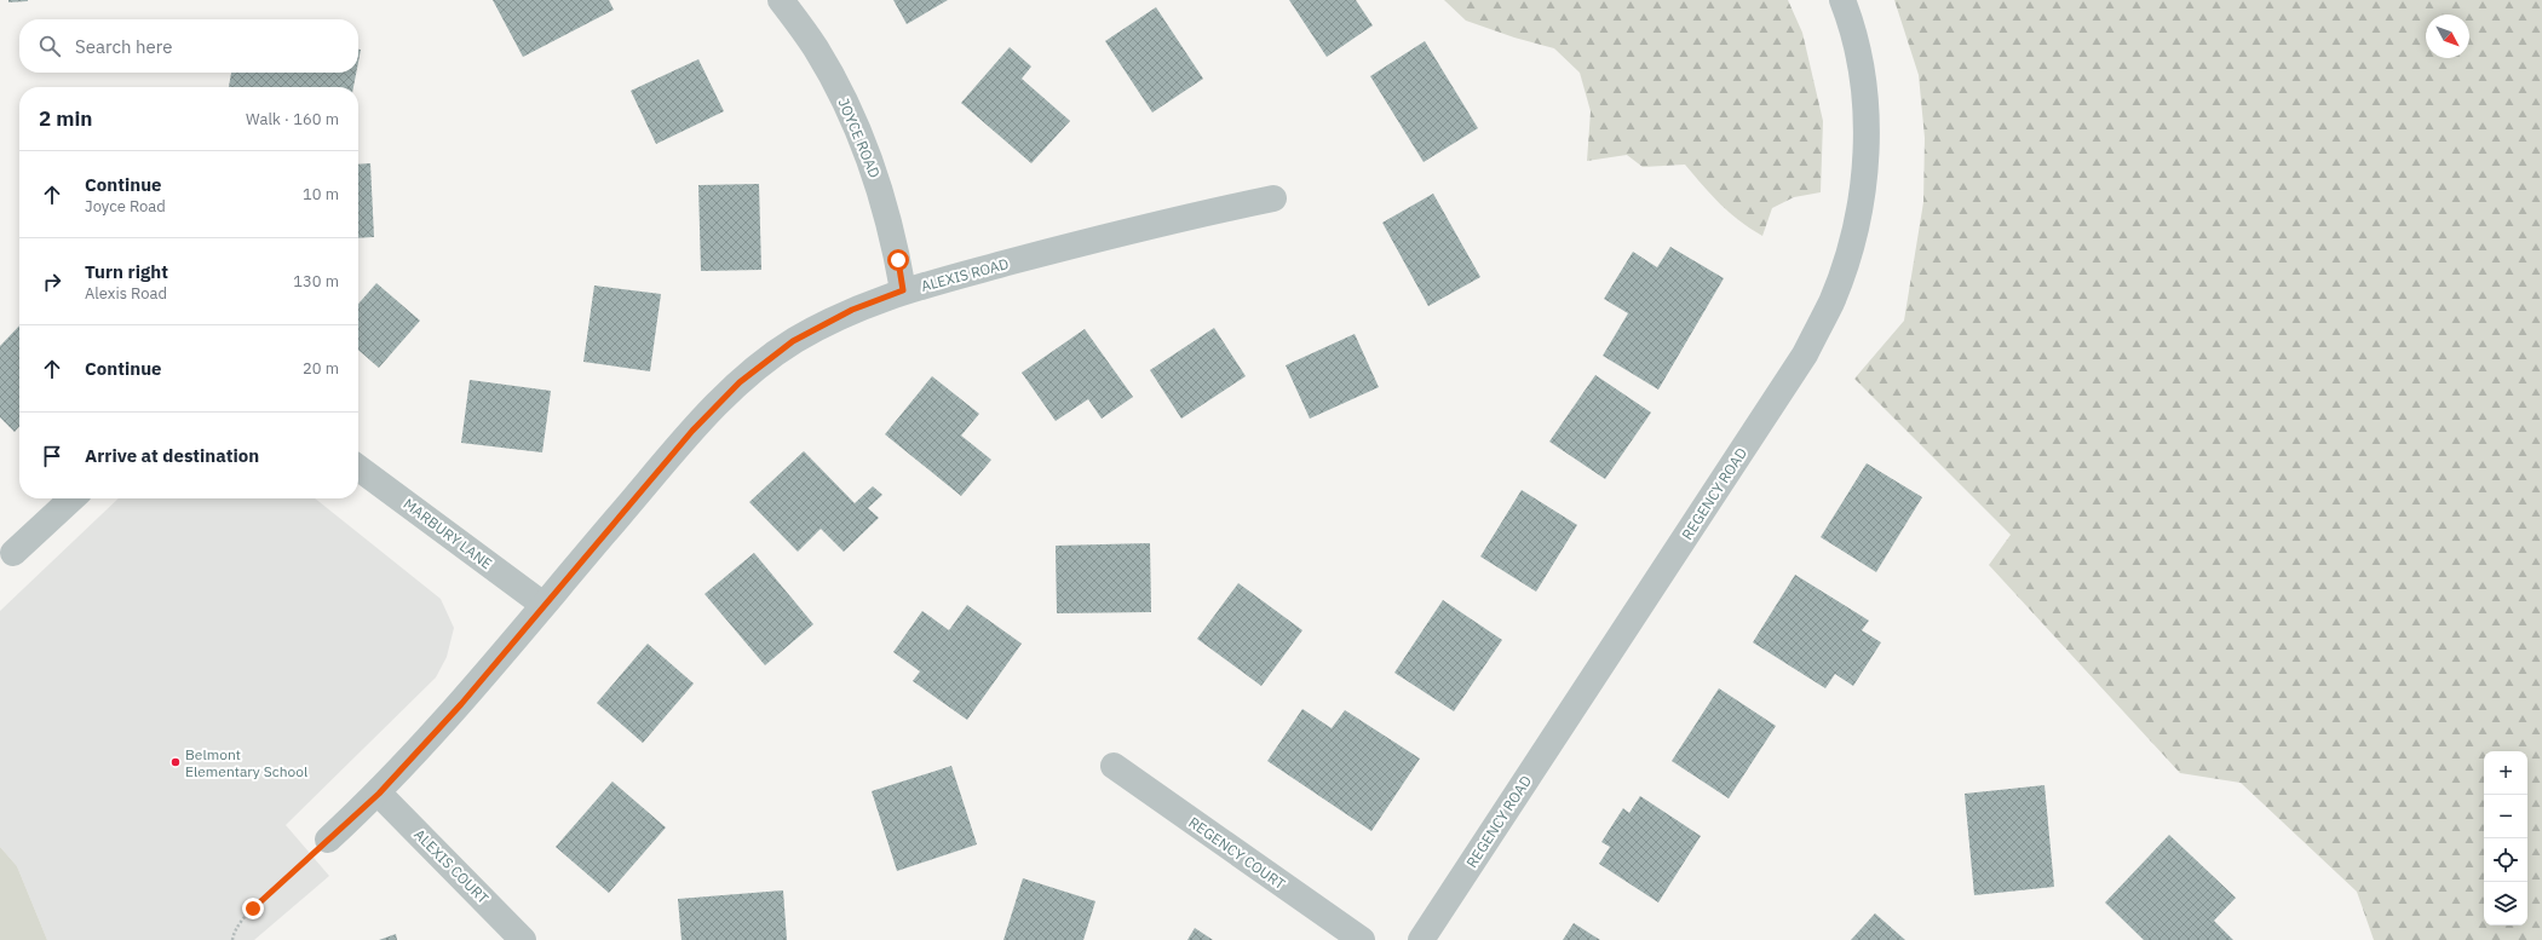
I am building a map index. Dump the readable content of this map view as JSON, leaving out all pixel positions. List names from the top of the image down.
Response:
{
  "streets": {
    "street": [
      "JOYCE ROAD",
      "ALEXIS ROAD",
      "REGENCY ROAD",
      "MARBURY LANE",
      "REGENCY COURT",
      "ALEXIS COURT"
    ]
  },
  "crossings": [
    ["JOYCE ROAD", "ALEXIS ROAD"],
    ["ALEXIS ROAD", "MARBURY LANE"],
    ["ALEXIS ROAD", "ALEXIS COURT"]
  ],
  "places": ["Belmont Elementary School"],
  "north": "bottom right",
  "page": {
    "search": "Search here",
    "heading": ["2 min", "Walk · 160 m"],
    "list": [
      ["Continue", "Joyce Road", "10 m"],
      ["Turn right", "Alexis Road", "130 m"],
      ["Continue", "20 m"],
      "Arrive at destination"
    ],
    "map_buttons": ["+", "−"]
  }
}
